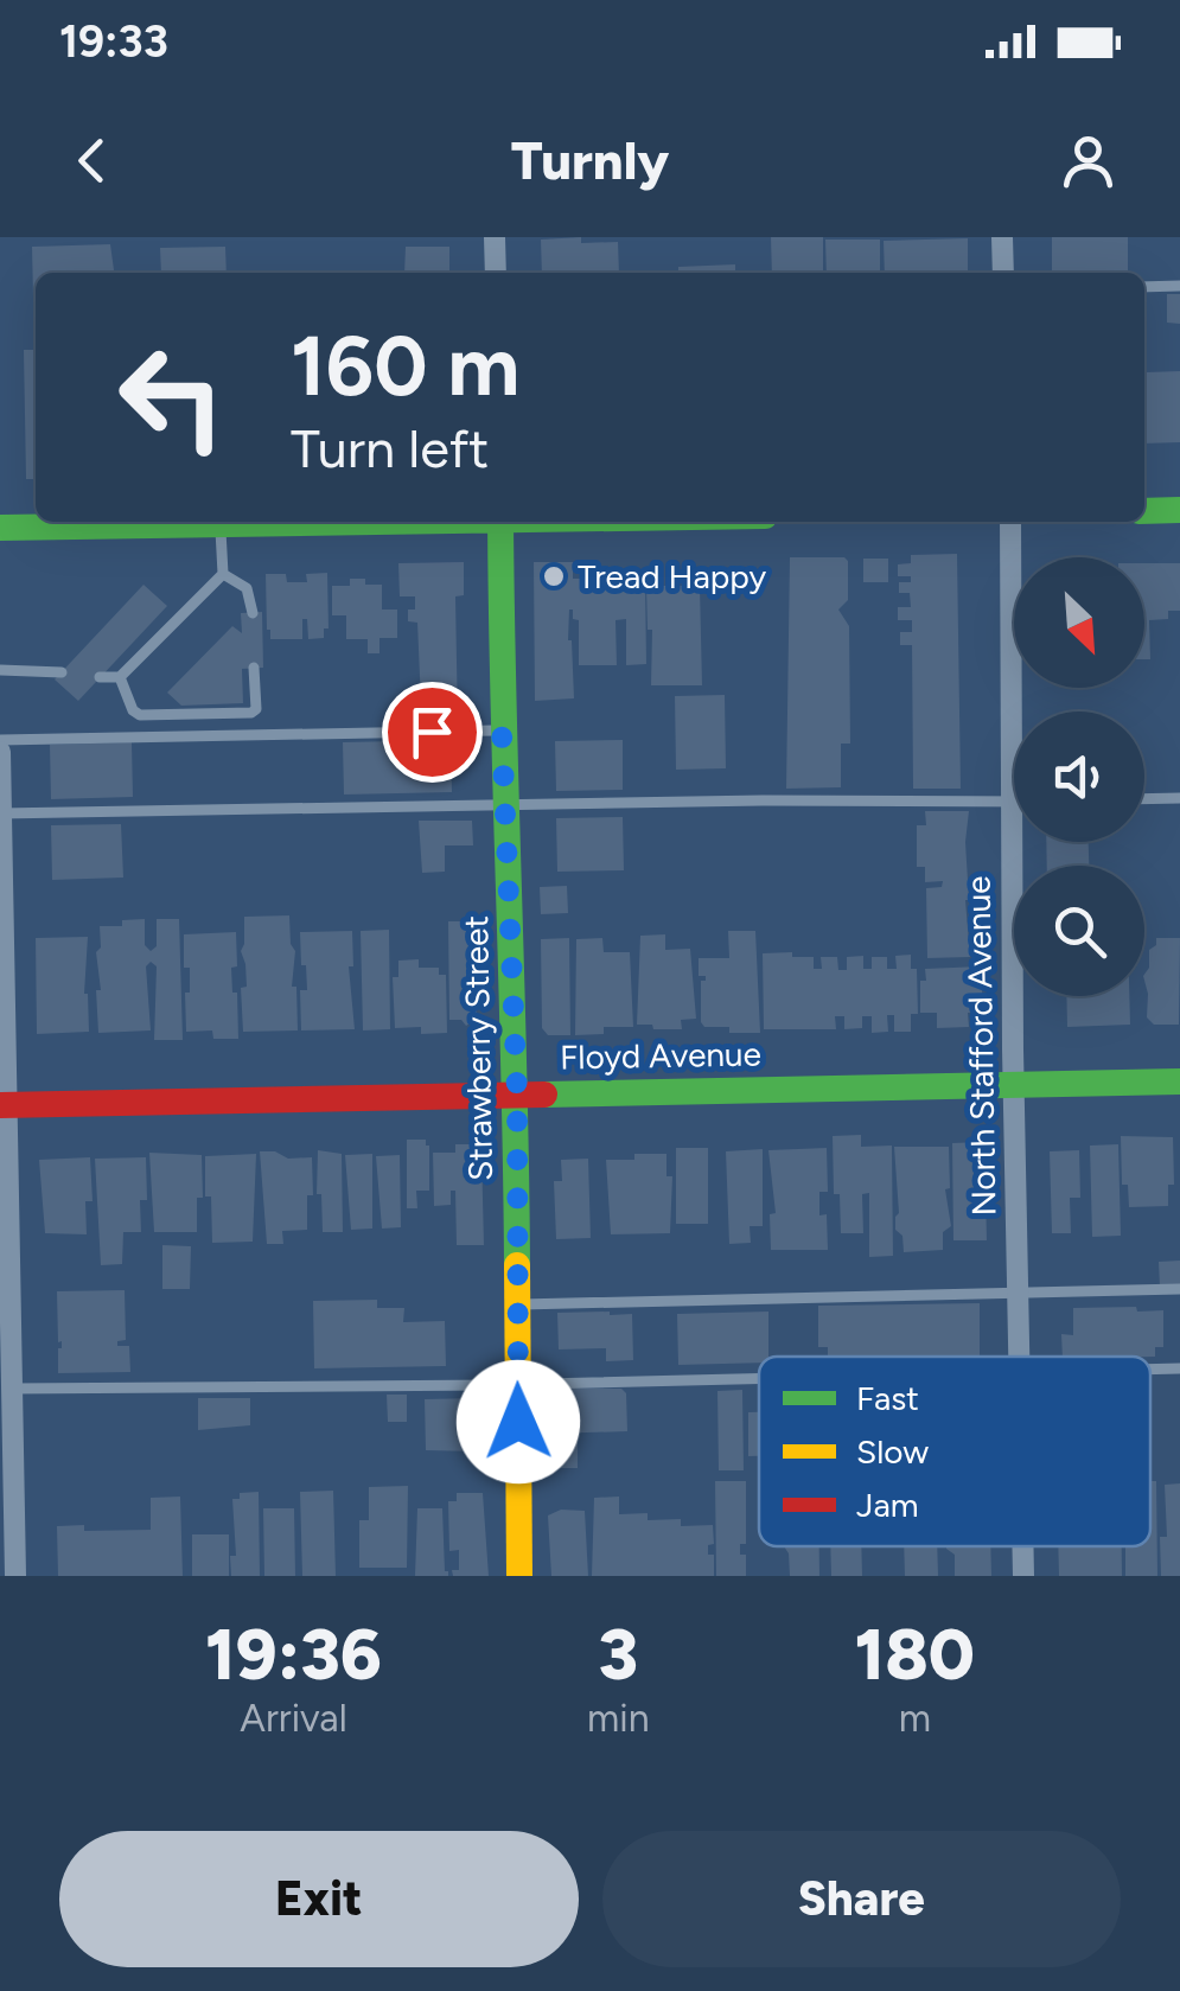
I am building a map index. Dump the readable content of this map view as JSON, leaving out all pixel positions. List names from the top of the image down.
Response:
{
  "streets": {
    "street": ["North Stafford Avenue", "Strawberry Street", "Floyd Avenue"]
  },
  "crossings": [
    ["North Stafford Avenue", "Floyd Avenue"],
    ["Strawberry Street", "Floyd Avenue"]
  ],
  "places": ["Tread Happy"],
  "legend": ["Fast", "Slow", "Jam"],
  "north": "bottom right",
  "page": {
    "status": "19:33",
    "header": "Turnly",
    "turn": ["160 m", "Turn left"],
    "eta": [
      "19:36",
      "Arrival",
      "3",
      "min",
      "180",
      "m"
    ],
    "buttons": ["Exit", "Share"]
  }
}
